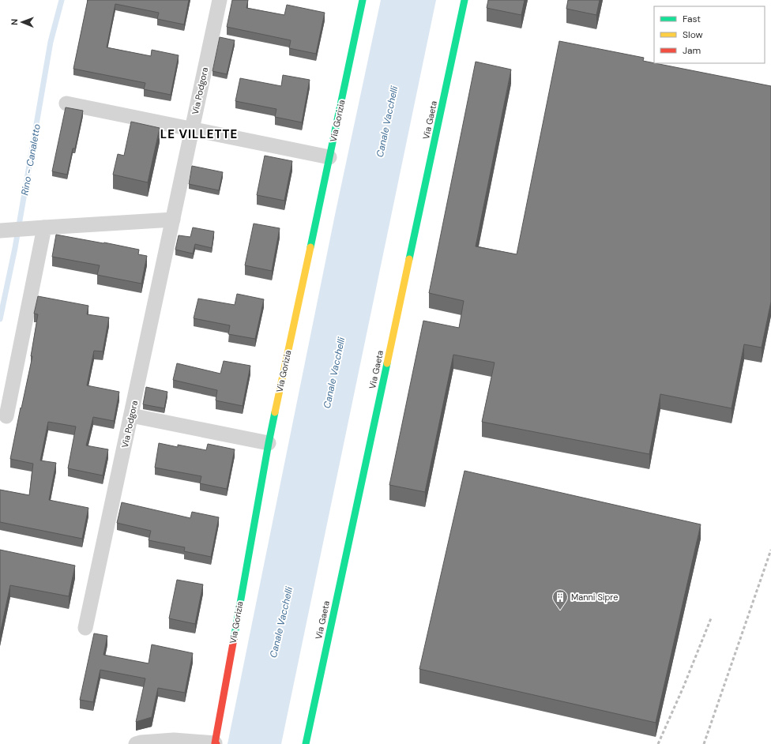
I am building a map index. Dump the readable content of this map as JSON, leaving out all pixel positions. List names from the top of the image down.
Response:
{
  "streets": {
    "street": ["Via Podgora", "Via Gaeta", "Via Gorizia"]
  },
  "districts": ["LE VILLETTE"],
  "water": ["Canale Vacchelli", "Rino - Canaletto"],
  "places": {
    "building": ["Manni Sipre"]
  },
  "legend": ["Fast", "Slow", "Jam"],
  "north": "left"
}
